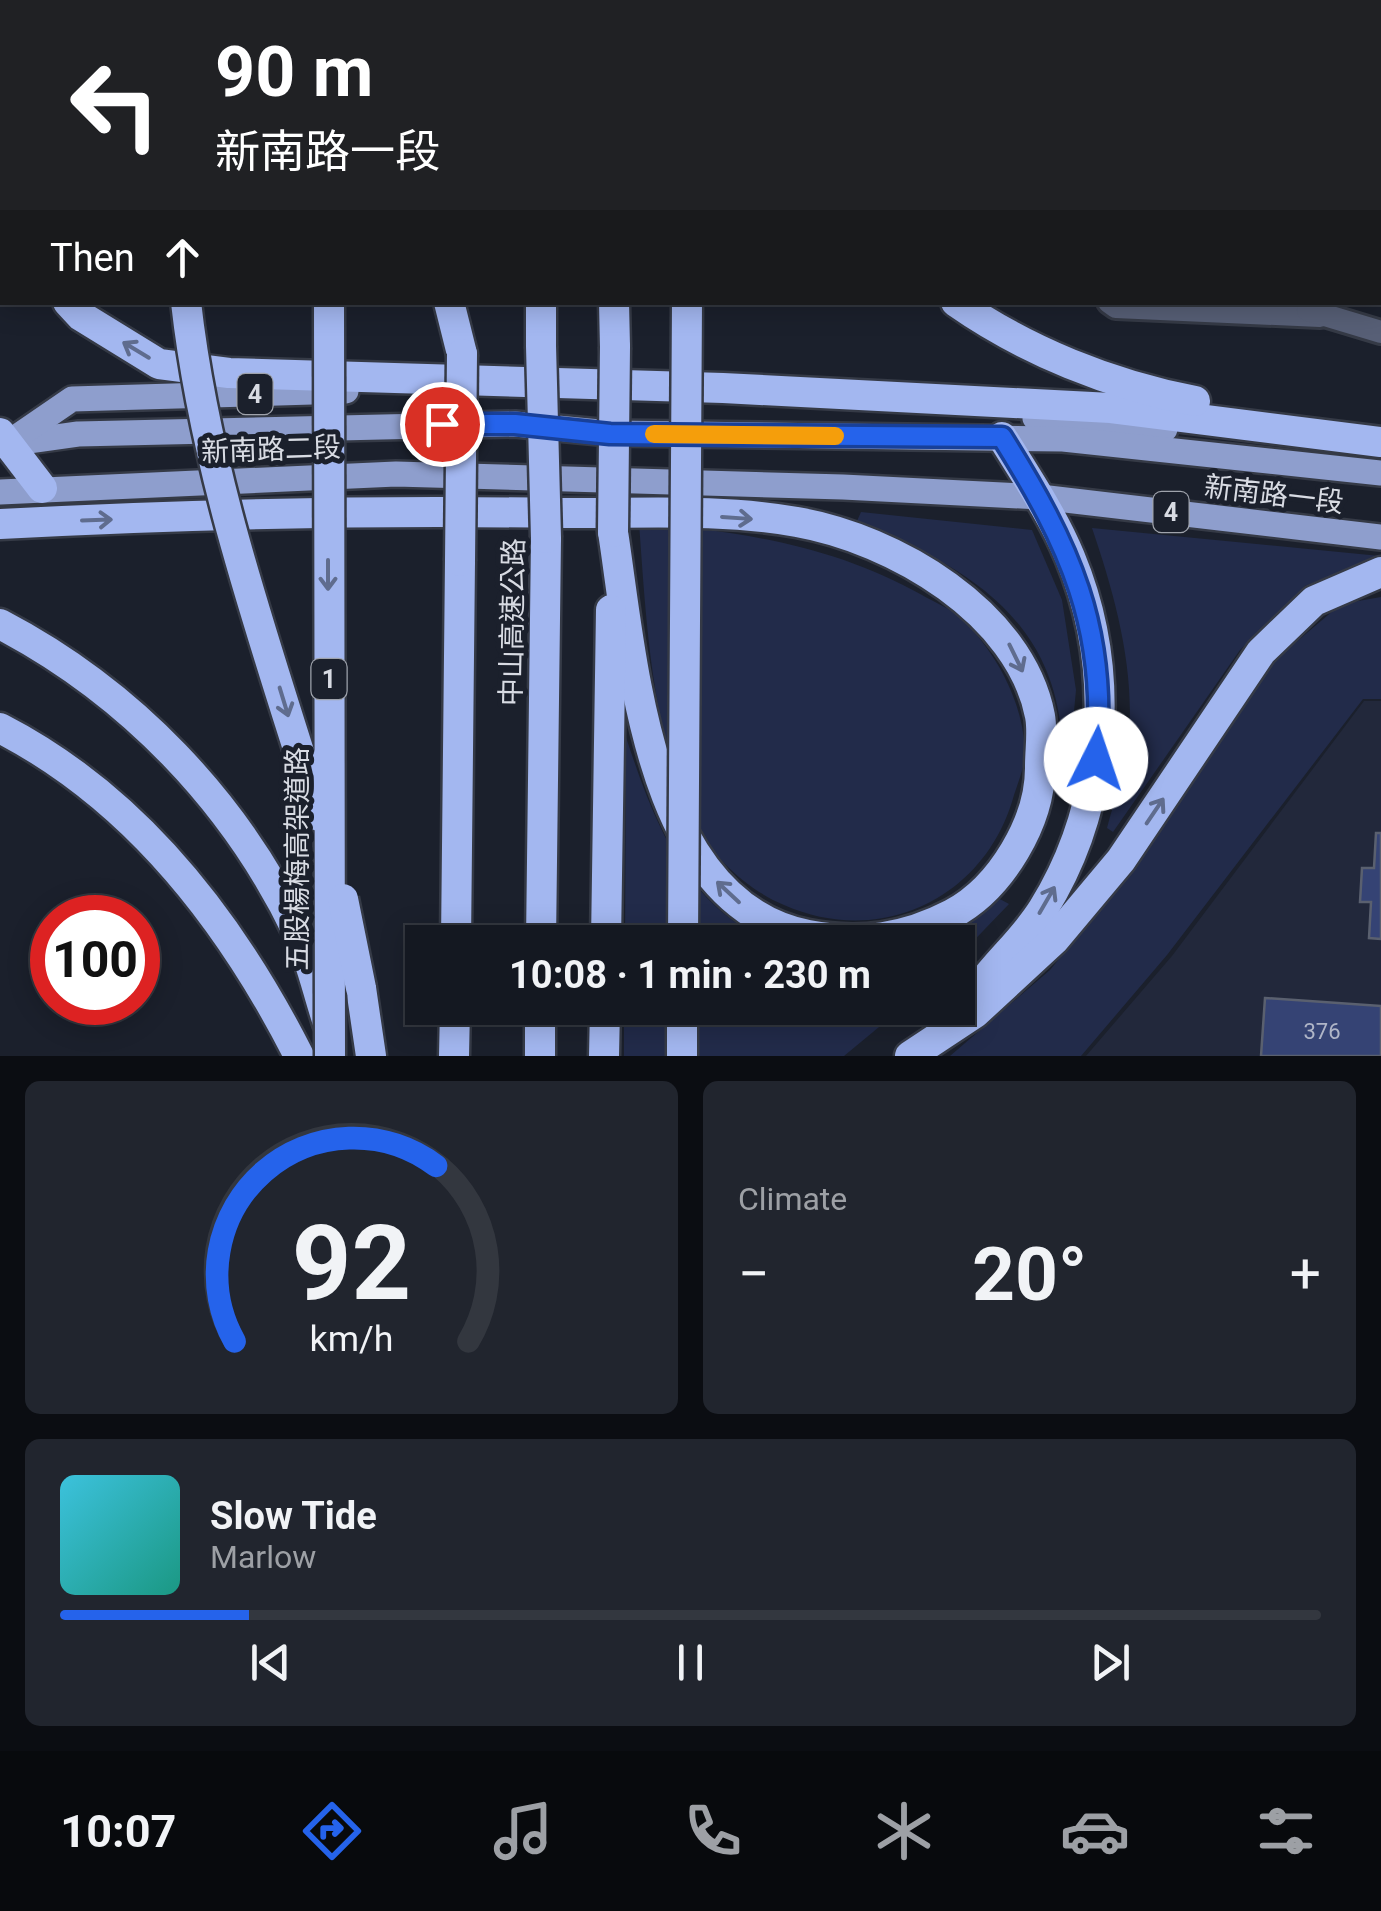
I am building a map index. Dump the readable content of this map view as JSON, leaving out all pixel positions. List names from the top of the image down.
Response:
{
  "streets": {
    "highway": ["中山高速公路", "1", "五股楊梅高架道路"],
    "main road": ["4", "新南路二段", "新南路一段"]
  },
  "crossings": [
    ["4", "新南路二段"],
    ["新南路二段", "新南路一段"]
  ],
  "house_numbers": ["376"],
  "page": {
    "turn": ["90 m", "新南路一段"],
    "then": "Then",
    "limit": "100",
    "trip": "10:08 · 1 min · 230 m",
    "tile": "Climate",
    "heat": ["−", "20°", "+"],
    "song": ["Slow Tide", "Marlow"],
    "tabs": "10:07",
    "gauge": ["92", "km/h"]
  }
}
